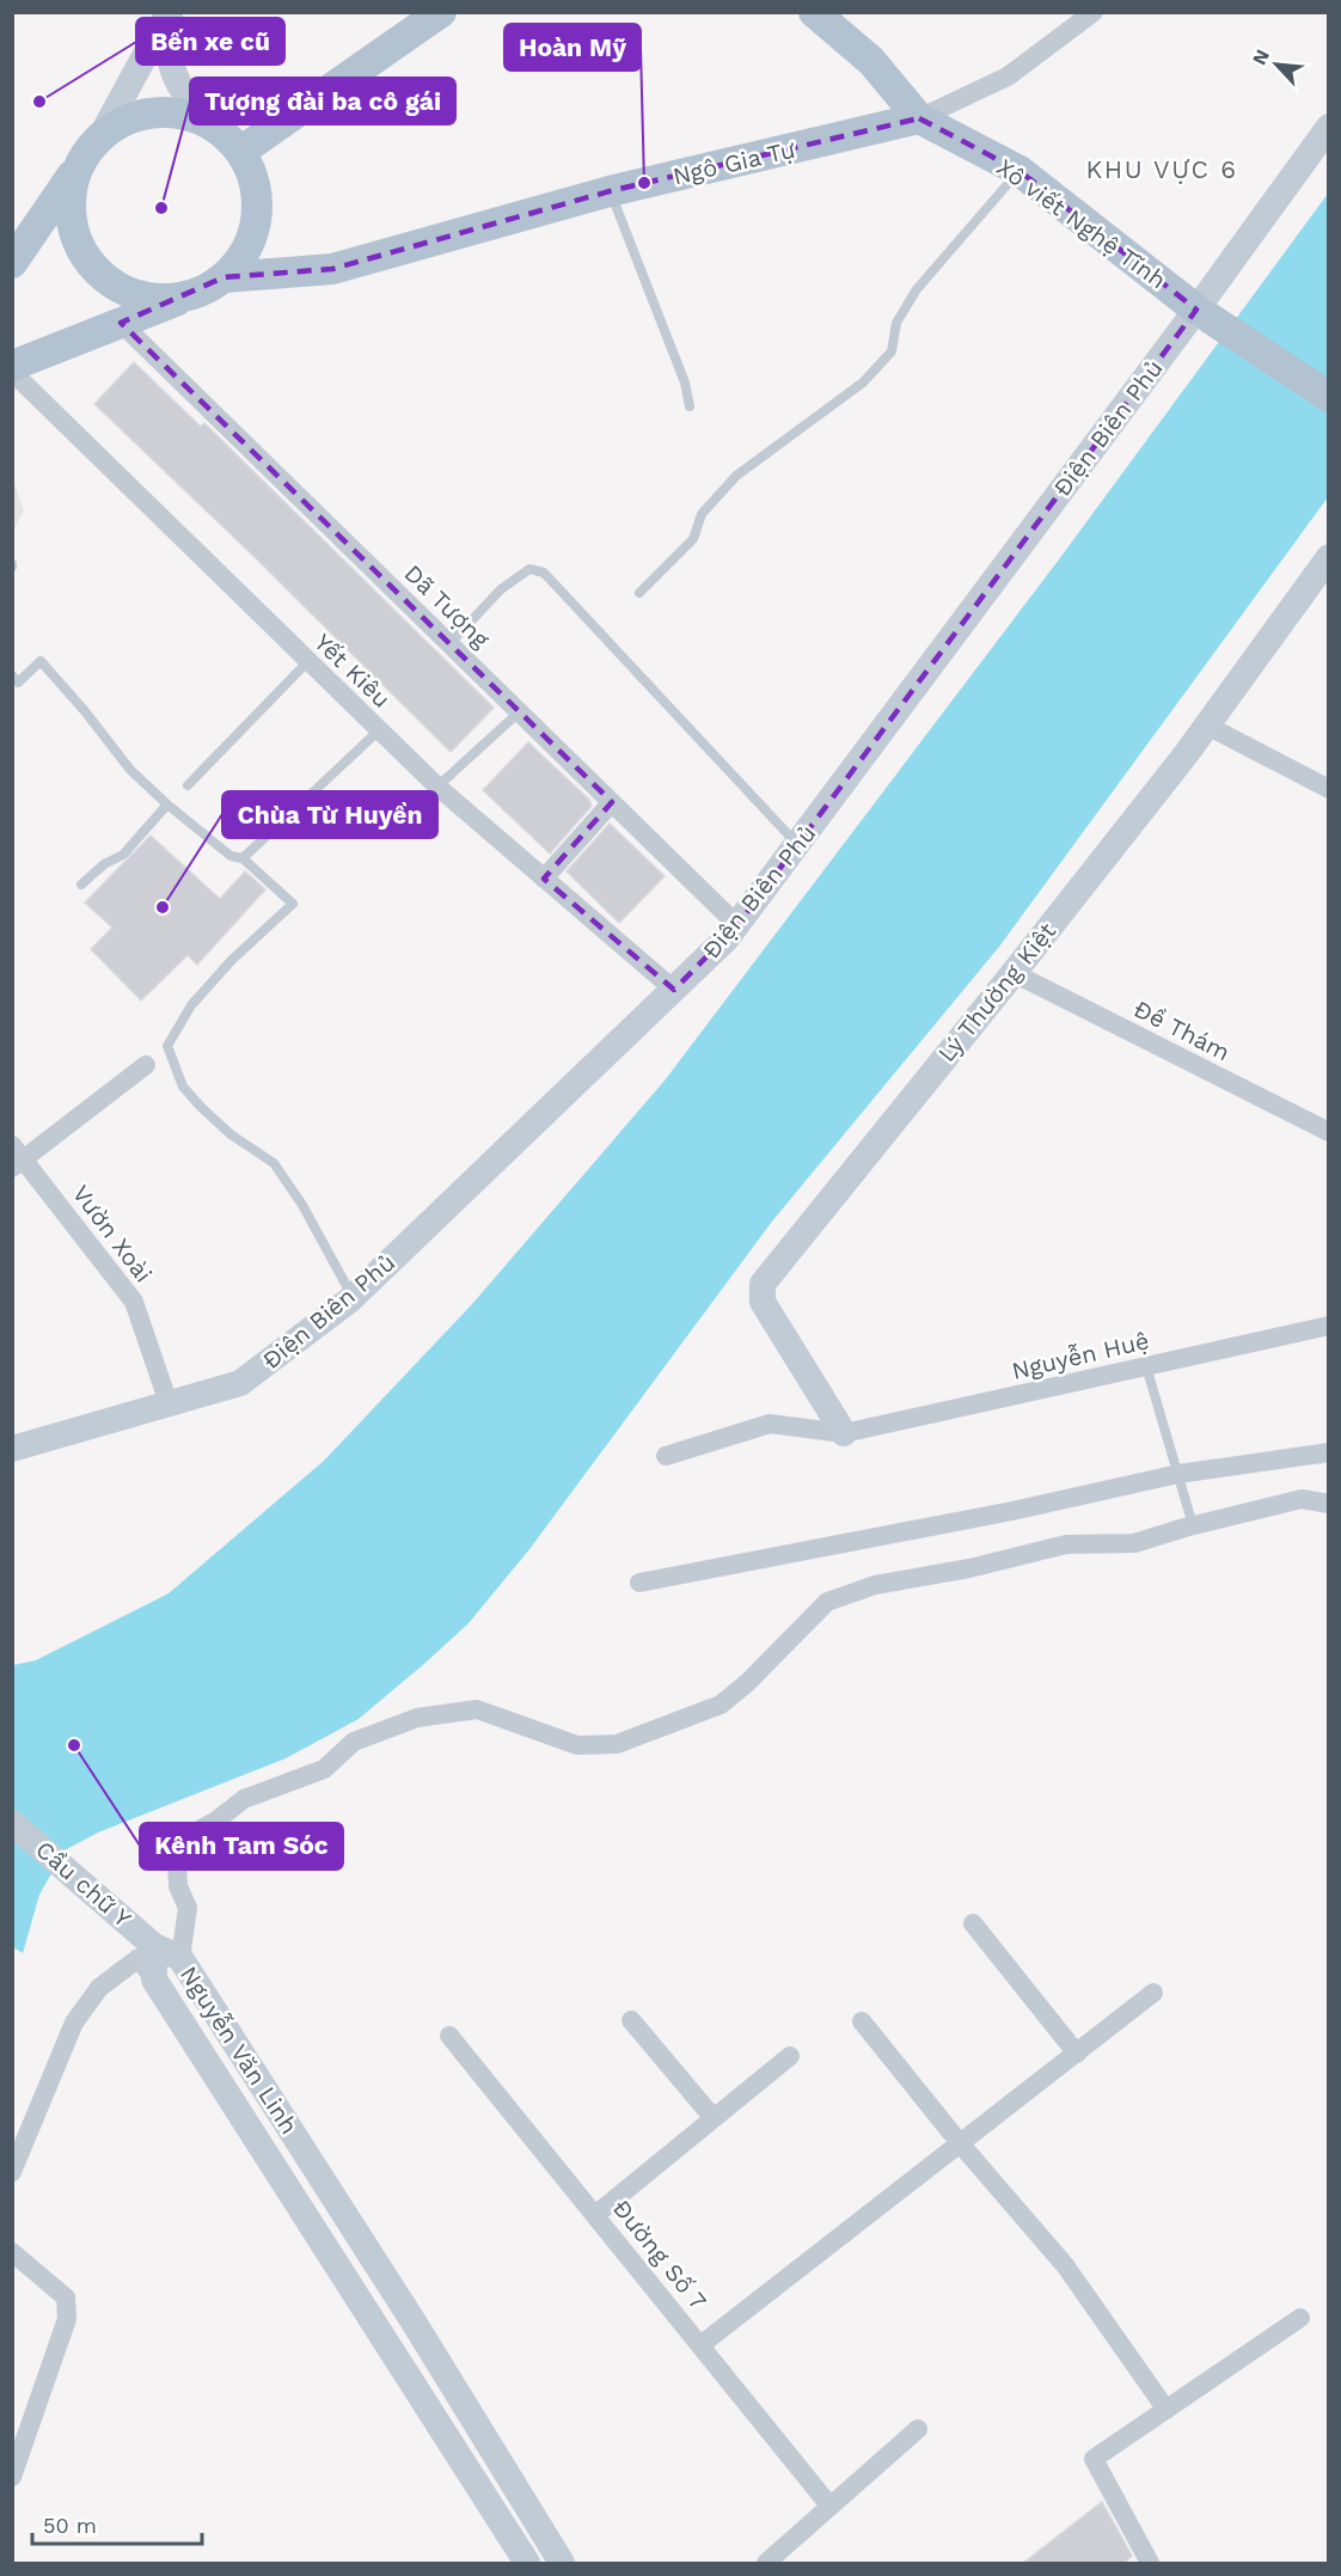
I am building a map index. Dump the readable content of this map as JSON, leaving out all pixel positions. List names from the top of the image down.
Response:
{
  "streets": {
    "main road": ["Ngô Gia Tự", "Xô viết Nghệ Tĩnh"],
    "street": [
      "Điện Biên Phủ",
      "Dã Tượng",
      "Yết Kiêu",
      "Lý Thường Kiệt",
      "Đề Thám",
      "Vườn Xoài",
      "Nguyễn Huệ",
      "Cầu chữ Y",
      "Nguyễn Văn Linh",
      "Đường Số 7"
    ]
  },
  "crossings": [
    ["Ngô Gia Tự", "Xô viết Nghệ Tĩnh"],
    ["Xô viết Nghệ Tĩnh", "Điện Biên Phủ"],
    ["Điện Biên Phủ", "Dã Tượng"],
    ["Điện Biên Phủ", "Yết Kiêu"],
    ["Điện Biên Phủ", "Vườn Xoài"],
    ["Lý Thường Kiệt", "Đề Thám"],
    ["Lý Thường Kiệt", "Nguyễn Huệ"],
    ["Cầu chữ Y", "Nguyễn Văn Linh"]
  ],
  "districts": ["KHU VỰC 6"],
  "places": [
    "Bến xe cũ",
    "Hoàn Mỹ",
    "Tượng đài ba cô gái",
    "Chùa Từ Huyền",
    "Kênh Tam Sóc"
  ],
  "scale_bar": "50 m",
  "north": "top left"
}
